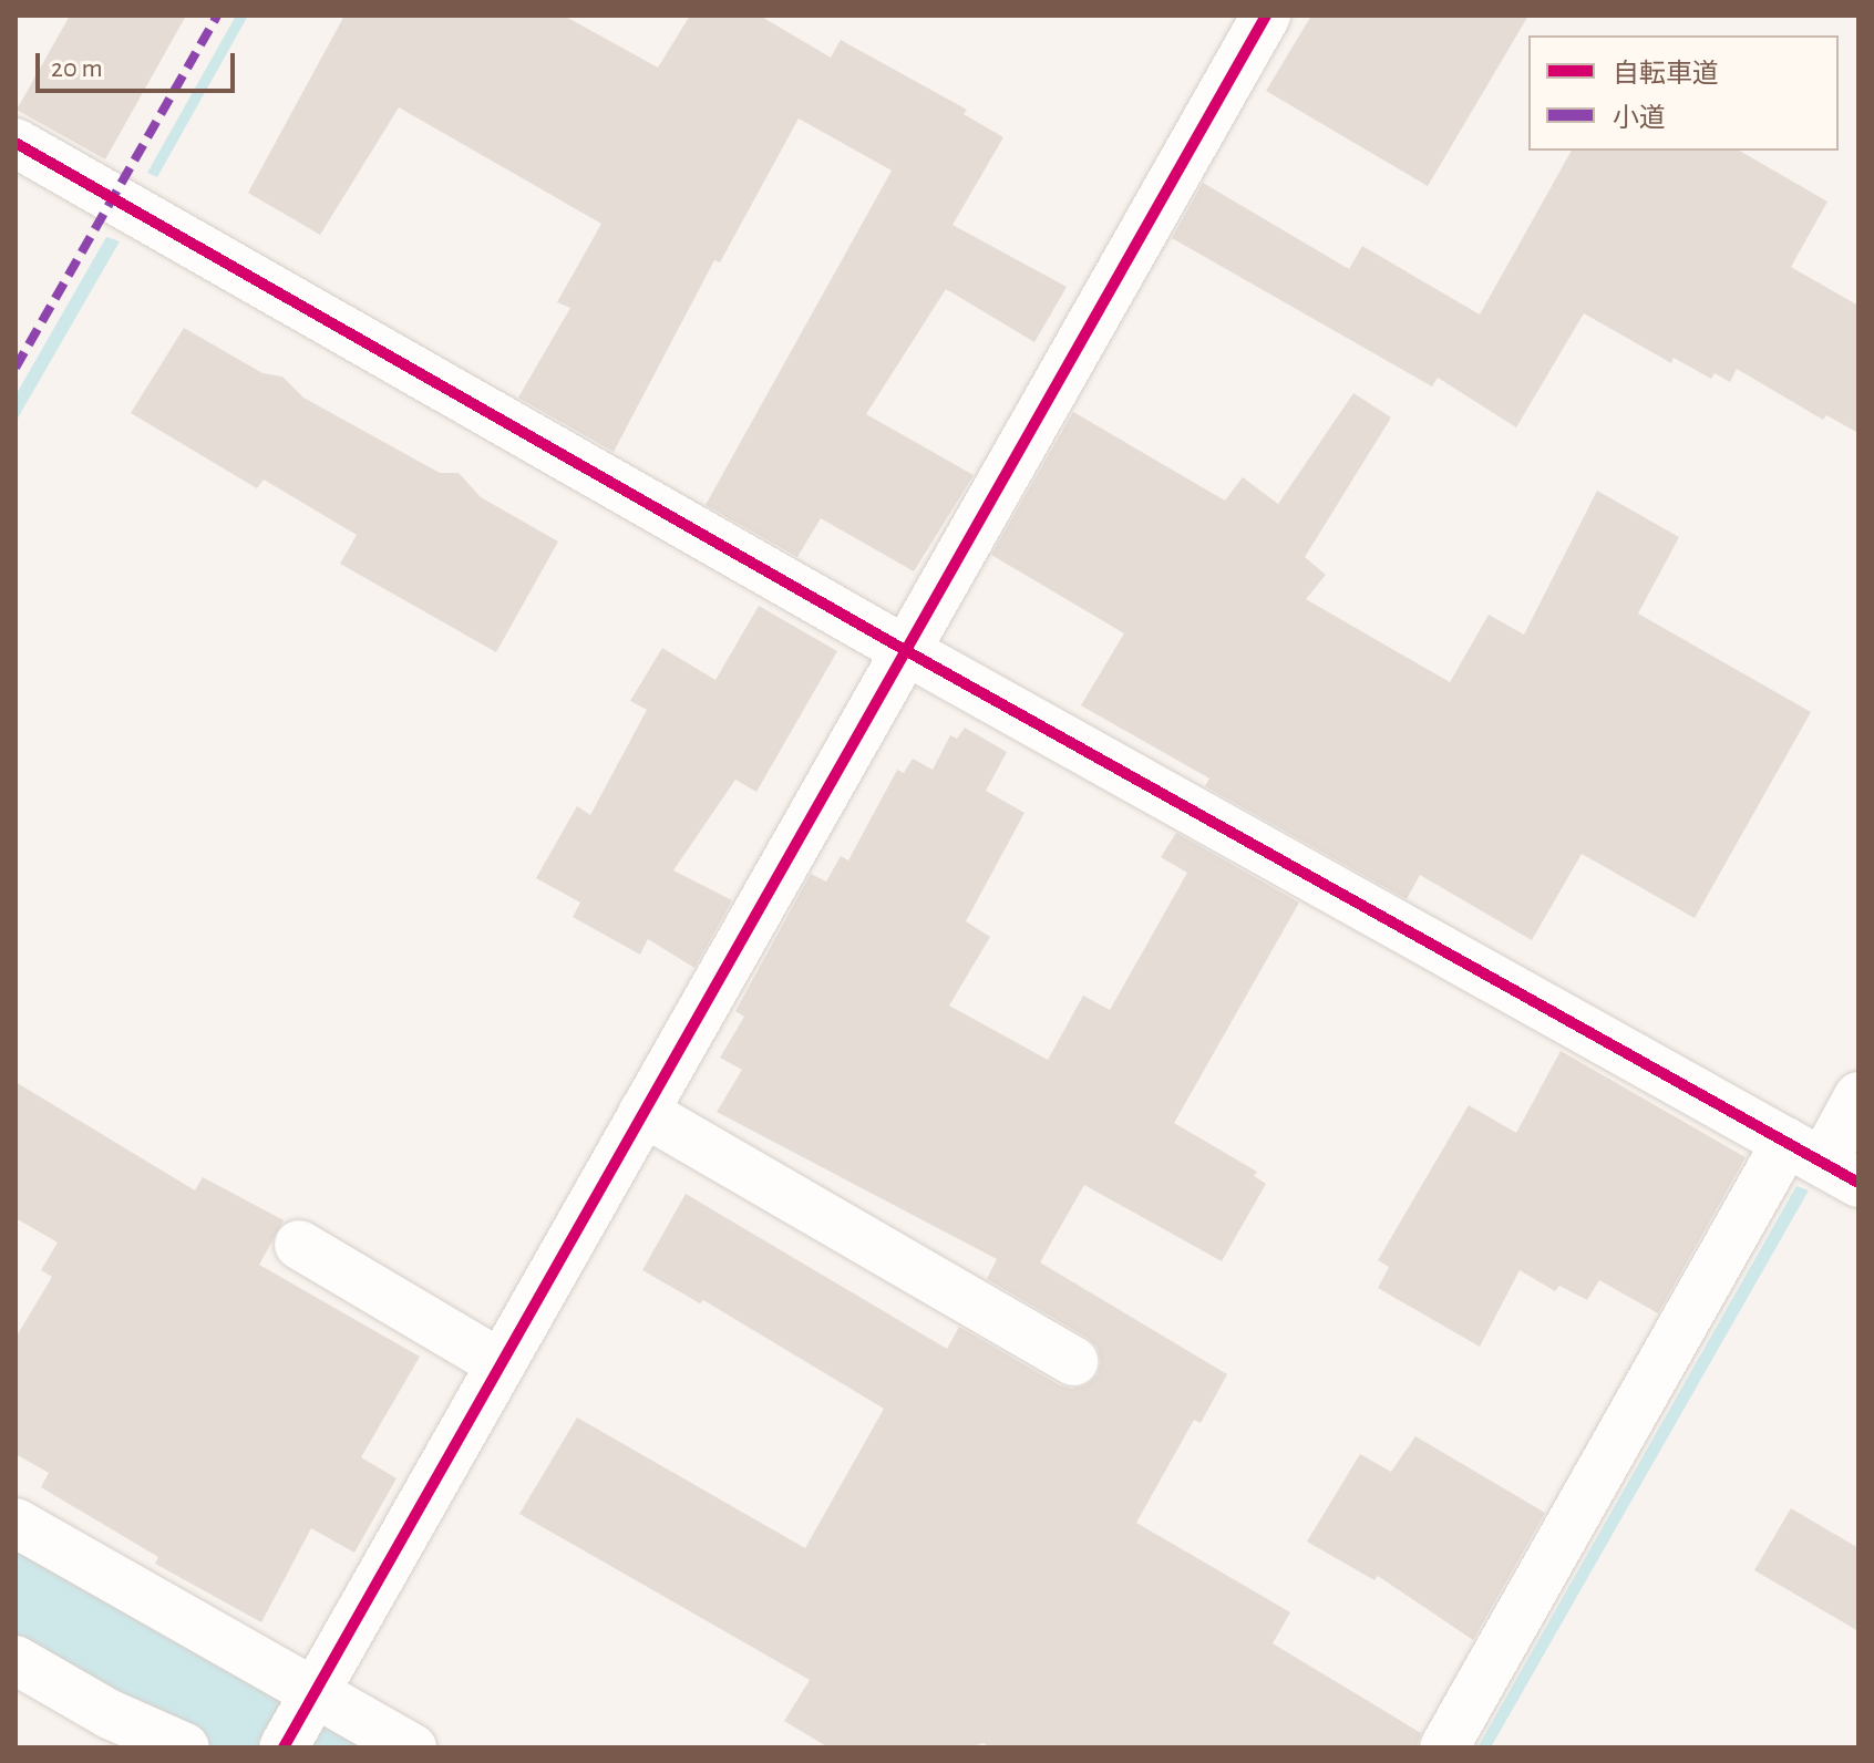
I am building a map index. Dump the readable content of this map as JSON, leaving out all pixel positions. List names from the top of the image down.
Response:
{
  "legend": ["自転車道", "小道"],
  "scale_bar": "20 m"
}
